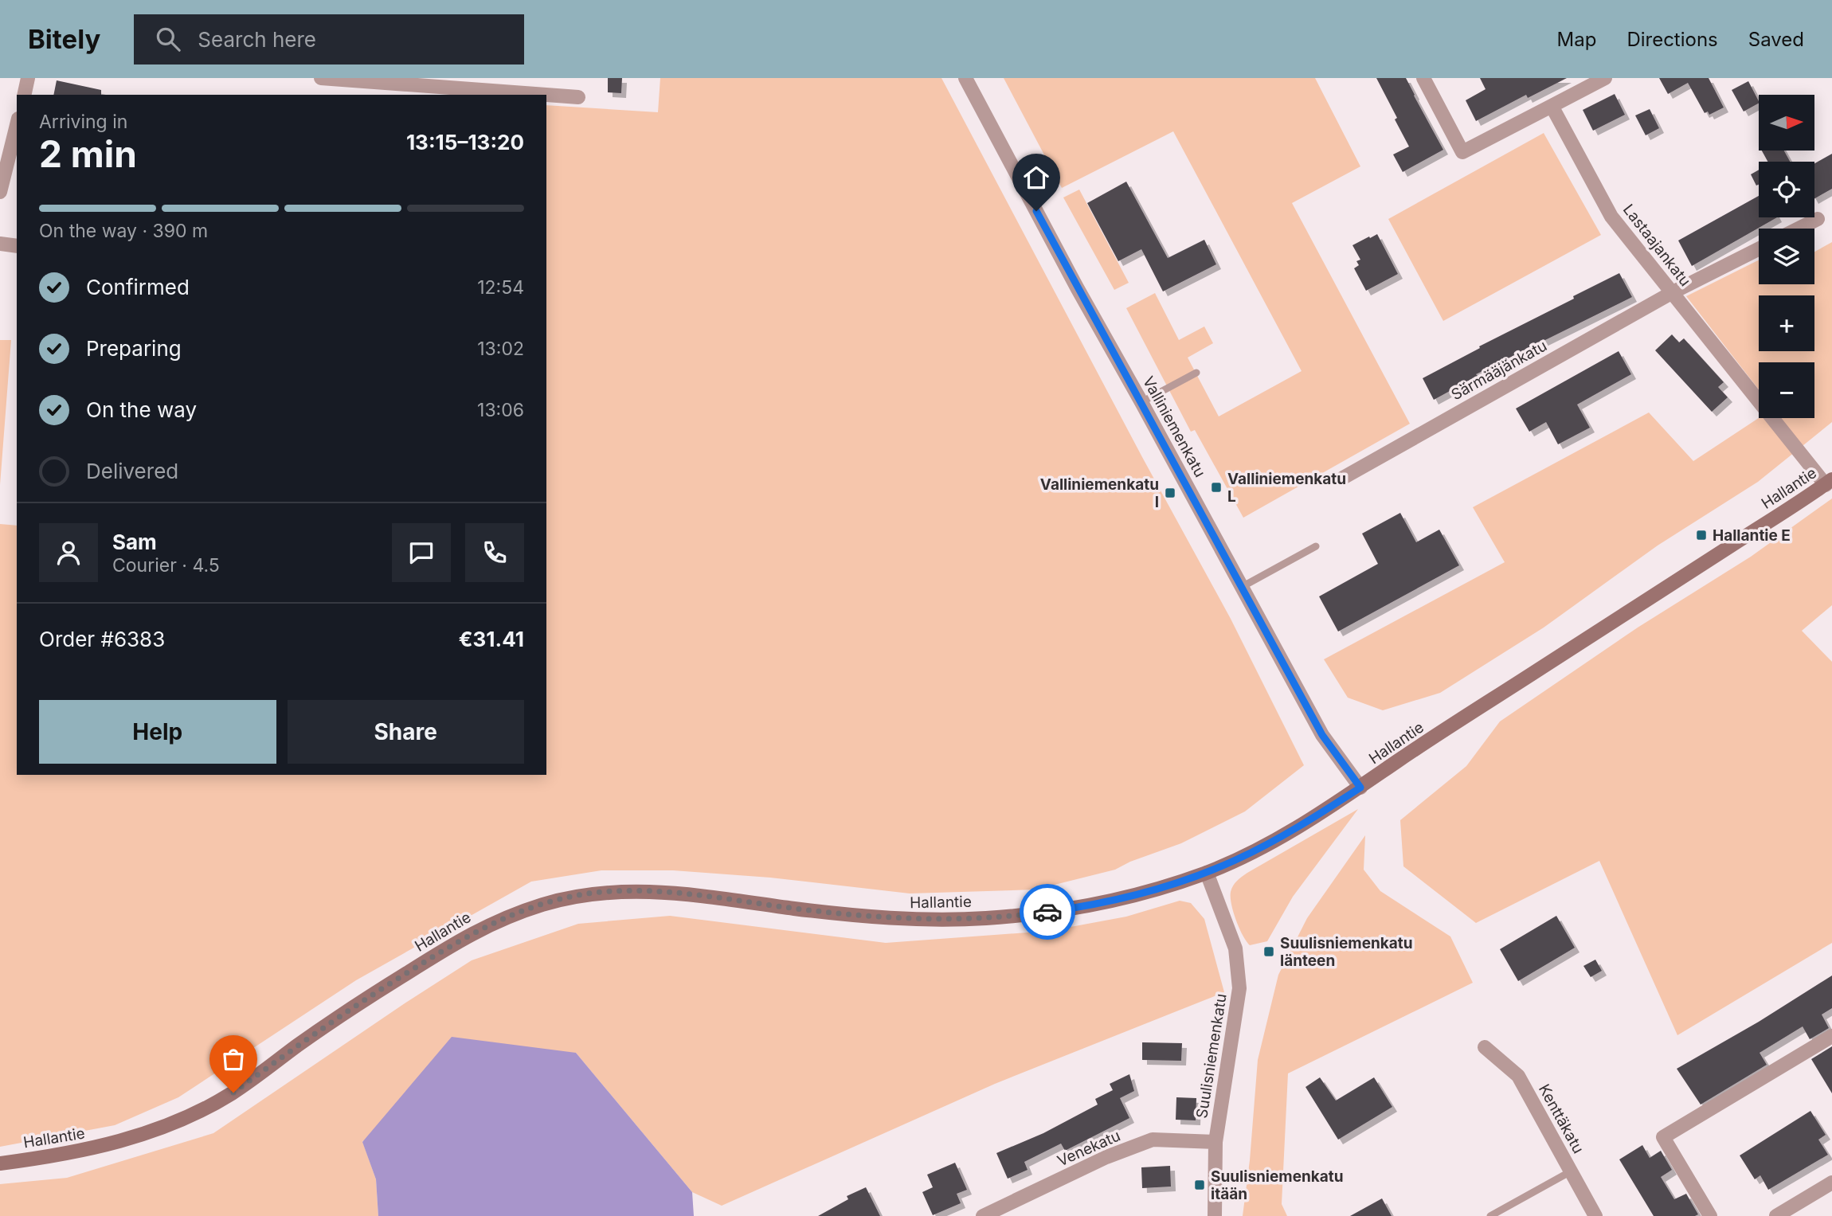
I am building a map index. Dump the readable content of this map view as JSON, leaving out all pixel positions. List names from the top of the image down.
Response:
{
  "streets": {
    "street": [
      "Lastaajankatu",
      "Särmääjänkatu",
      "Valliniemenkatu",
      "Hallantie",
      "Suulisniemenkatu",
      "Kenttäkatu",
      "Venekatu"
    ]
  },
  "crossings": [
    ["Lastaajankatu", "Särmääjänkatu"],
    ["Lastaajankatu", "Hallantie"],
    ["Valliniemenkatu", "Hallantie"],
    ["Hallantie", "Suulisniemenkatu"],
    ["Suulisniemenkatu", "Venekatu"]
  ],
  "places": {
    "transit": [
      "Valliniemenkatu L",
      "Valliniemenkatu I",
      "Hallantie E",
      "Suulisniemenkatu länteen",
      "Suulisniemenkatu itään"
    ]
  },
  "north": "right",
  "page": {
    "header": "Bitely",
    "search": "Search here",
    "nav": ["Map", "Directions", "Saved"],
    "map_buttons": ["+", "−"],
    "heading": ["2 min", "Arriving in", "13:15–13:20"],
    "panel": [
      "Sam",
      "Courier · 4.5",
      "Order #6383",
      "€31.41"
    ],
    "bar": "On the way · 390 m",
    "list": [
      ["Confirmed", "12:54"],
      ["Preparing", "13:02"],
      ["On the way", "13:06"],
      "Delivered"
    ],
    "buttons": ["Help", "Share"]
  }
}
